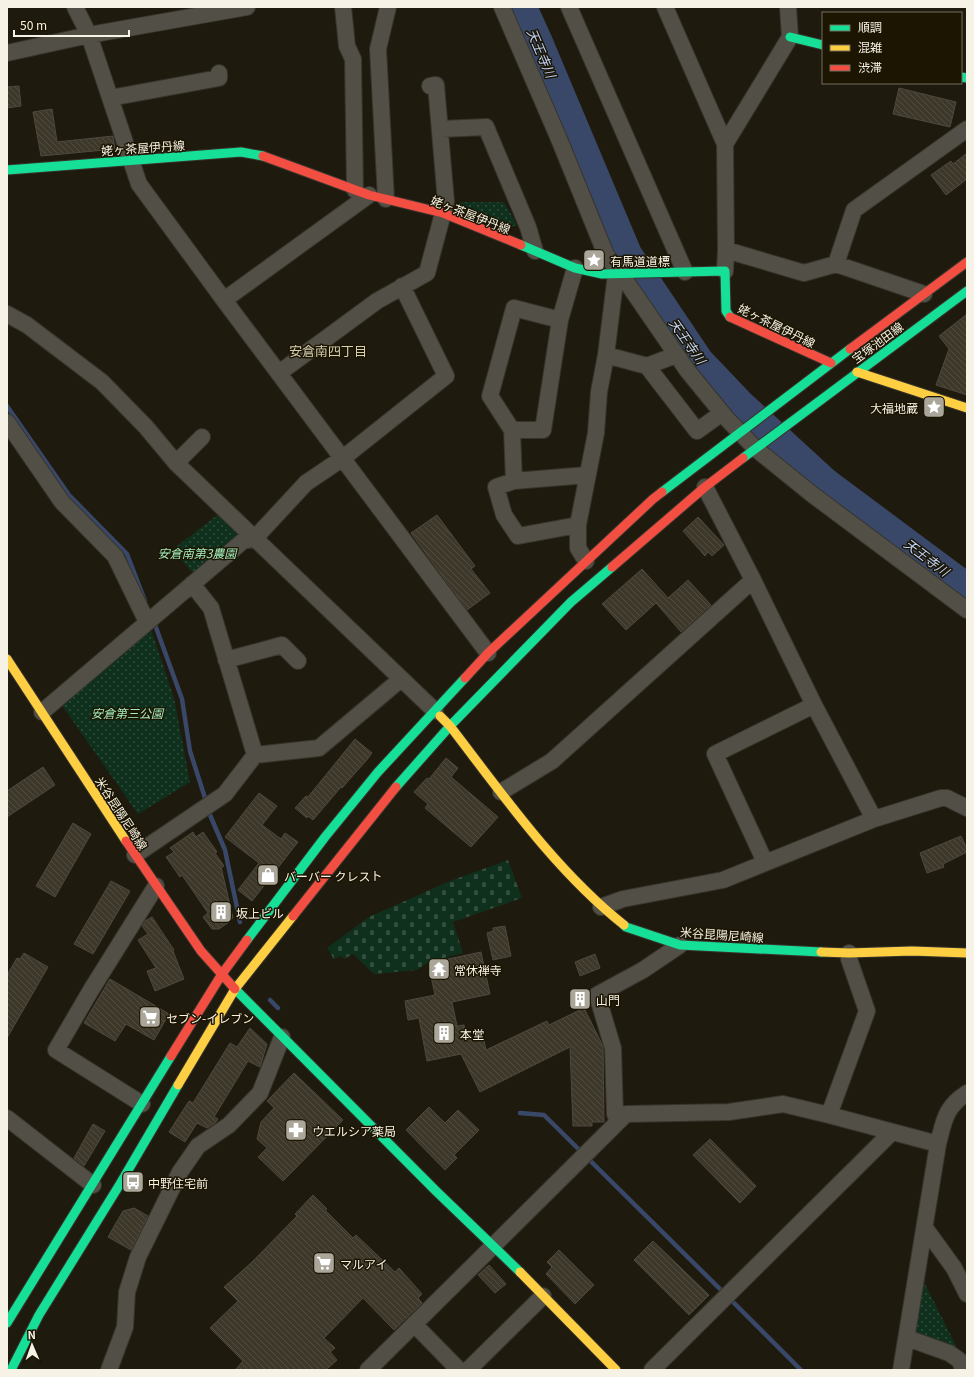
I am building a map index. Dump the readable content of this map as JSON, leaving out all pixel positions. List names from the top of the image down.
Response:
{
  "streets": {
    "street": ["姥ヶ茶屋伊丹線", "宝塚池田線", "米谷昆陽尼崎線"]
  },
  "crossings": [
    ["宝塚池田線", "米谷昆陽尼崎線"]
  ],
  "districts": ["安倉南四丁目"],
  "water": ["天王寺川"],
  "parks": ["安倉南第3農園", "安倉第三公園"],
  "places": {
    "place": ["有馬道道標", "大福地蔵"],
    "shop": ["バーバー クレスト"],
    "building": ["坂上ビル", "山門", "本堂"],
    "temple": ["常休禅寺"],
    "supermarket": ["セブン-イレブン", "マルアイ"],
    "pharmacy": ["ウエルシア薬局"],
    "bus stop": ["中野住宅前"]
  },
  "legend": ["順調", "混雑", "渋滞"],
  "scale_bar": "50 m",
  "north": "top"
}
